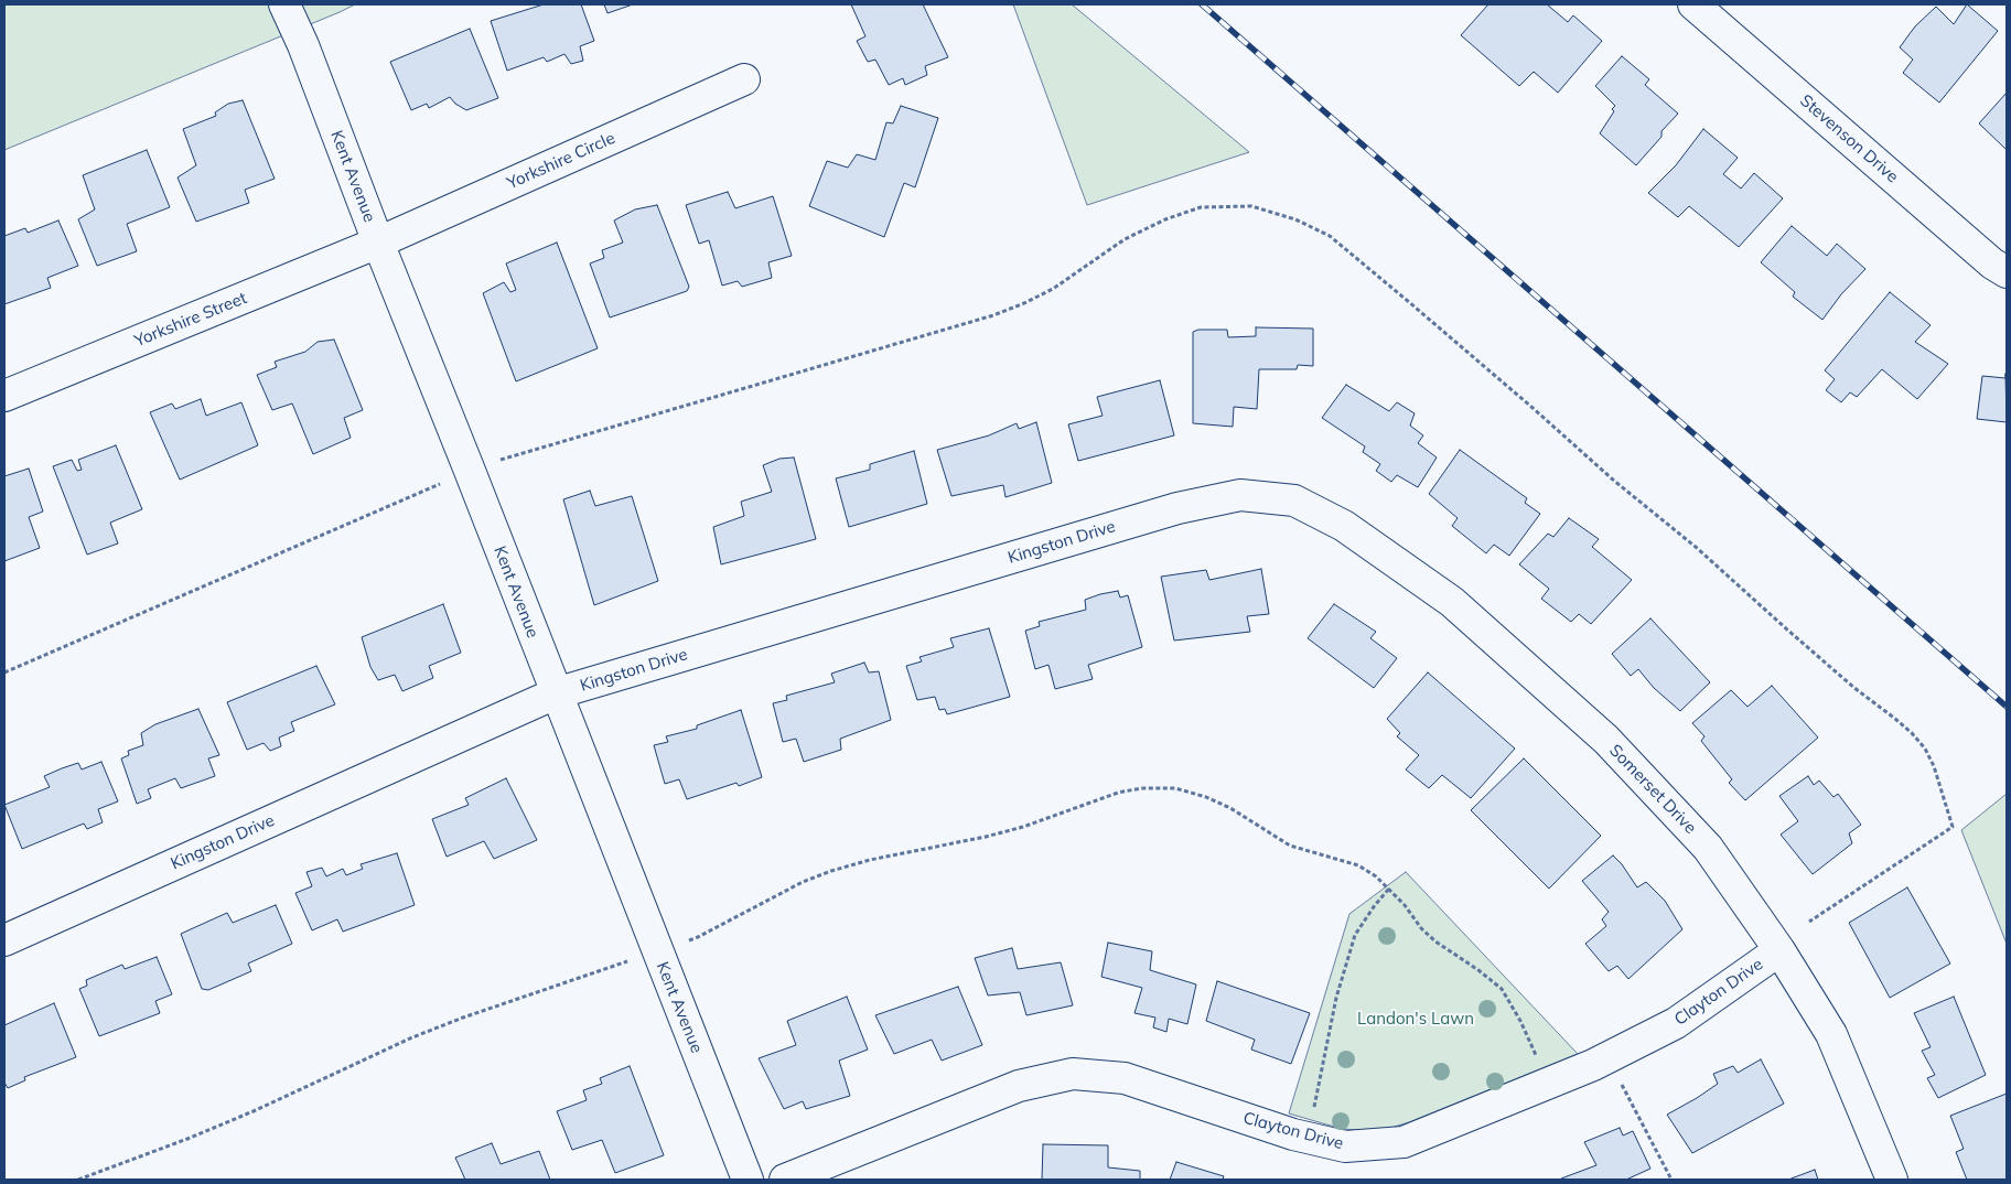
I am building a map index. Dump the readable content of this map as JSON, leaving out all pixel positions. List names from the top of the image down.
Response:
{
  "streets": {
    "street": [
      "Stevenson Drive",
      "Yorkshire Circle",
      "Kent Avenue",
      "Yorkshire Street",
      "Kingston Drive",
      "Somerset Drive",
      "Clayton Drive"
    ]
  },
  "crossings": [
    ["Yorkshire Circle", "Kent Avenue"],
    ["Yorkshire Circle", "Yorkshire Street"],
    ["Kent Avenue", "Yorkshire Street"],
    ["Kent Avenue", "Kingston Drive"],
    ["Kingston Drive", "Somerset Drive"],
    ["Somerset Drive", "Clayton Drive"]
  ],
  "parks": ["Landon's Lawn"]
}
